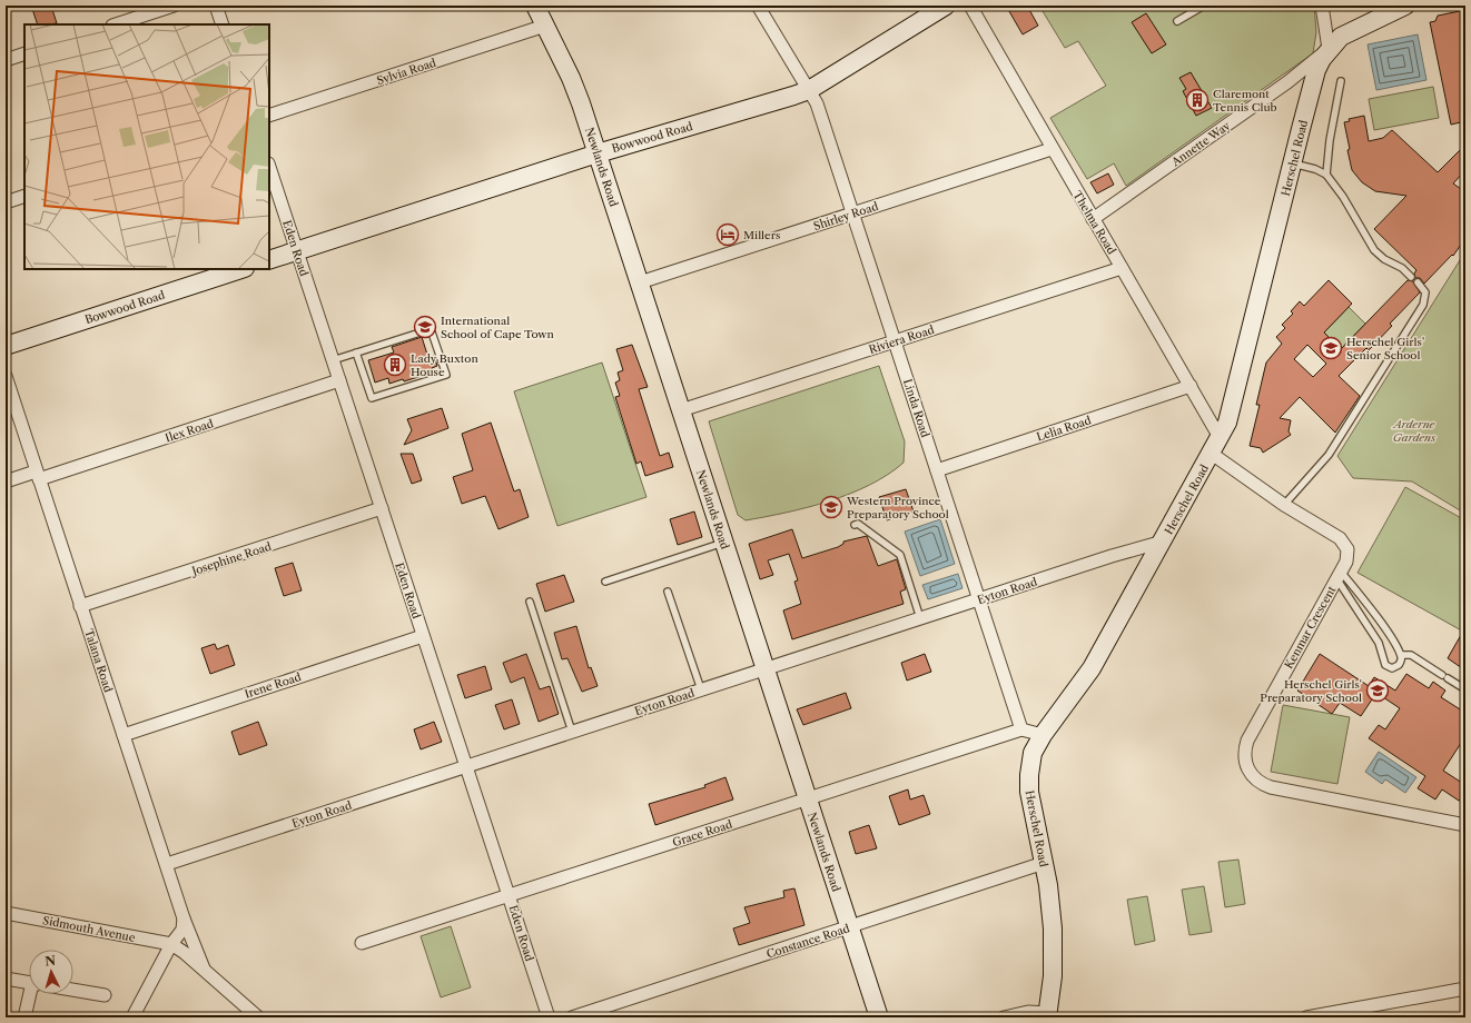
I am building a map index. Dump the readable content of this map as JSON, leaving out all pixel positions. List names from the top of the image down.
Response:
{
  "streets": {
    "street": [
      "Sylvia Road",
      "Bowwood Road",
      "Annette Way",
      "Herschel Road",
      "Newlands Road",
      "Shirley Road",
      "Thelma Road",
      "Eden Road",
      "Riviera Road",
      "Linda Road",
      "Lelia Road",
      "Ilex Road",
      "Josephine Road",
      "Eyton Road",
      "Kenmar Crescent",
      "Talana Road",
      "Irene Road",
      "Grace Road",
      "Sidmouth Avenue",
      "Constance Road"
    ]
  },
  "crossings": [
    ["Sylvia Road", "Newlands Road"],
    ["Bowwood Road", "Newlands Road"],
    ["Bowwood Road", "Eden Road"],
    ["Bowwood Road", "Linda Road"],
    ["Annette Way", "Herschel Road"],
    ["Annette Way", "Thelma Road"],
    ["Herschel Road", "Thelma Road"],
    ["Herschel Road", "Eyton Road"],
    ["Herschel Road", "Kenmar Crescent"],
    ["Herschel Road", "Constance Road"],
    ["Newlands Road", "Shirley Road"],
    ["Newlands Road", "Riviera Road"],
    ["Newlands Road", "Eyton Road"],
    ["Newlands Road", "Grace Road"],
    ["Newlands Road", "Constance Road"],
    ["Shirley Road", "Thelma Road"],
    ["Shirley Road", "Linda Road"],
    ["Thelma Road", "Riviera Road"],
    ["Thelma Road", "Lelia Road"],
    ["Thelma Road", "Kenmar Crescent"],
    ["Eden Road", "Ilex Road"],
    ["Eden Road", "Josephine Road"],
    ["Eden Road", "Eyton Road"],
    ["Eden Road", "Irene Road"],
    ["Eden Road", "Grace Road"],
    ["Riviera Road", "Linda Road"],
    ["Linda Road", "Lelia Road"],
    ["Linda Road", "Eyton Road"],
    ["Linda Road", "Grace Road"],
    ["Ilex Road", "Talana Road"],
    ["Josephine Road", "Talana Road"],
    ["Eyton Road", "Talana Road"],
    ["Talana Road", "Irene Road"]
  ],
  "parks": ["Arderne Gardens"],
  "places": {
    "building": ["Claremont Tennis Club", "Lady Buxton House"],
    "hotel": ["Millers"],
    "school or university": [
      "International School of Cape Town",
      "Herschel Girls' Senior School",
      "Western Province Preparatory School",
      "Herschel Girls' Preparatory School"
    ]
  },
  "north": "top"
}
